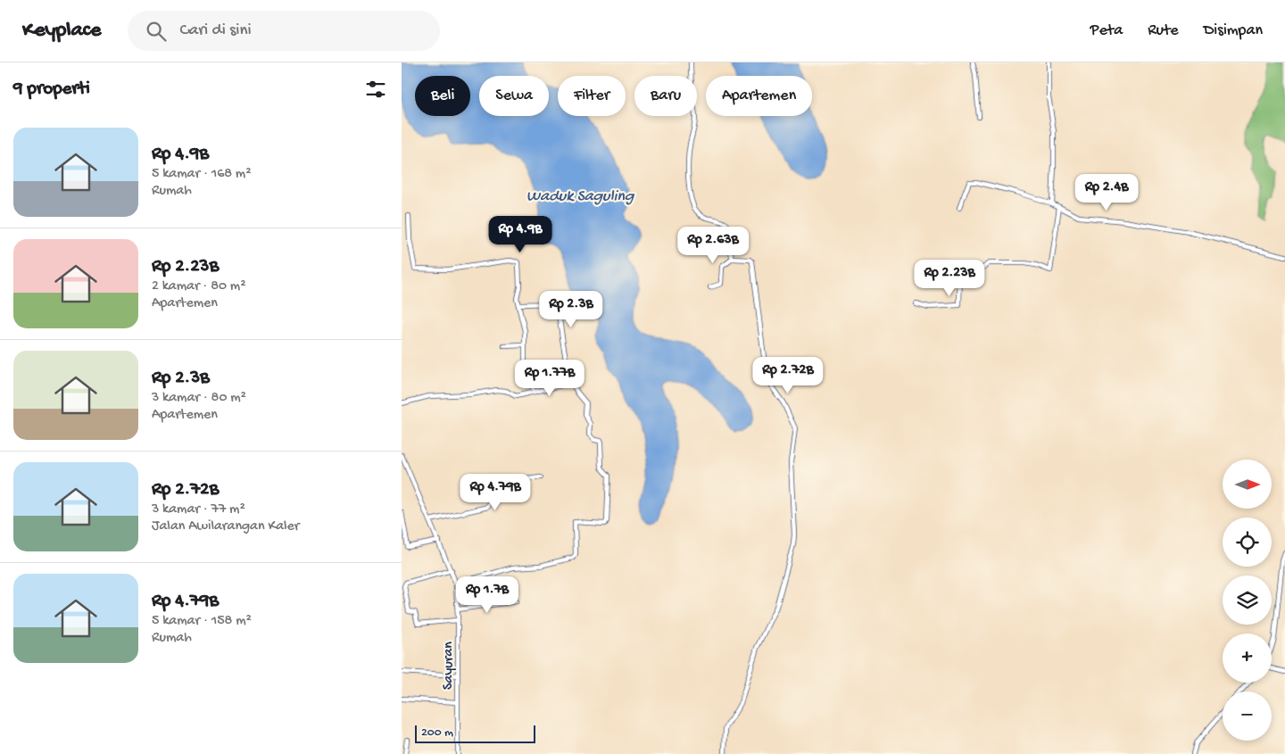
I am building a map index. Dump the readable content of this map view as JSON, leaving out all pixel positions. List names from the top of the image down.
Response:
{
  "streets": {
    "street": ["Sayuran"]
  },
  "water": ["Waduk Saguling"],
  "scale_bar": "200 m",
  "north": "right",
  "page": {
    "header": "Keyplace",
    "search": "Cari di sini",
    "nav": ["Peta", "Rute", "Disimpan"],
    "heading": "9 properti",
    "chip": [
      "Beli",
      "Sewa",
      "Filter",
      "Baru",
      "Apartemen"
    ],
    "list": [
      {
        "name": "Rp 4.9B",
        "note": "5 kamar · 168 m² · Rumah"
      },
      {
        "name": "Rp 2.23B",
        "note": "2 kamar · 80 m² · Apartemen"
      },
      {
        "name": "Rp 2.3B",
        "note": "3 kamar · 80 m² · Apartemen"
      },
      {
        "name": "Rp 2.72B",
        "note": "3 kamar · 77 m² · Jalan Awilarangan Kaler"
      },
      {
        "name": "Rp 4.79B",
        "note": "5 kamar · 158 m² · Rumah"
      }
    ],
    "price": [
      "Rp 2.4B",
      "Rp 4.9B",
      "Rp 2.63B",
      "Rp 2.23B",
      "Rp 2.3B",
      "Rp 2.72B",
      "Rp 1.77B",
      "Rp 4.79B",
      "Rp 1.7B"
    ],
    "map_buttons": ["+", "−"],
    "scale": "200 m"
  }
}
